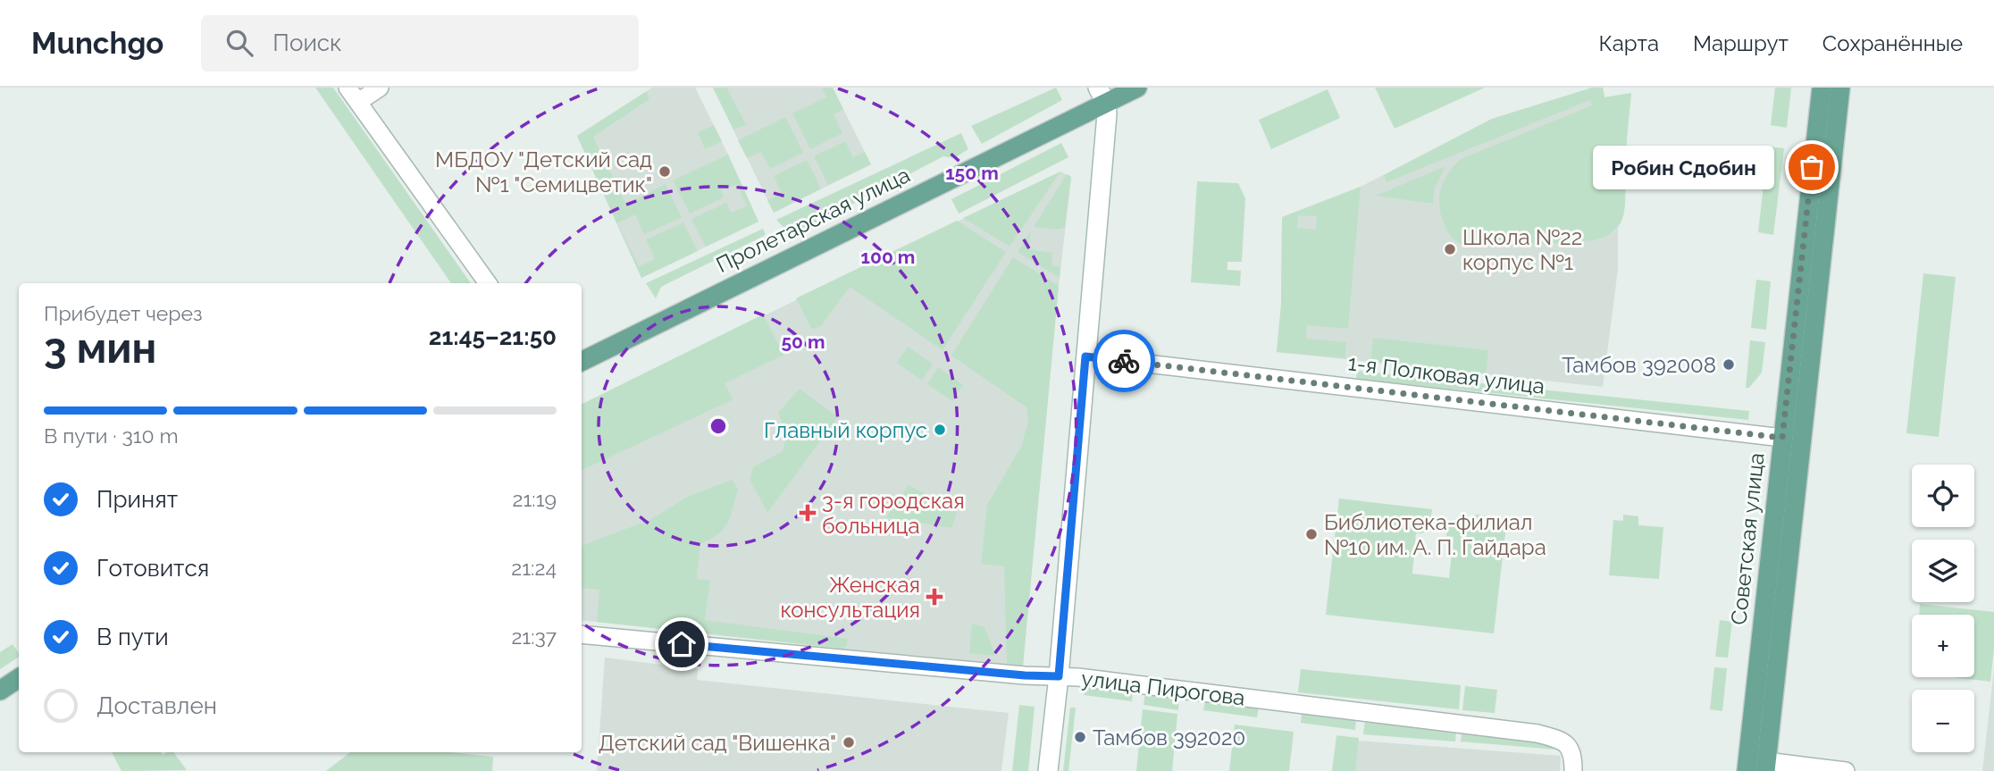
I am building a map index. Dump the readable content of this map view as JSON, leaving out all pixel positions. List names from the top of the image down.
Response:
{
  "streets": {
    "main road": ["Пролетарская улица", "1-я Полковая улица", "Советская улица"],
    "street": ["улица Пирогова"]
  },
  "crossings": [
    ["1-я Полковая улица", "Советская улица"]
  ],
  "places": {
    "other": [
      "Робин Сдобин",
      "МБДОУ \"Детский сад №1 \"Семицветик\"",
      "Школа №22 корпус №1",
      "Тамбов 392008",
      "Главный корпус",
      "Библиотека-филиал №10 им. А. П. Гайдара",
      "Тамбов 392020",
      "Детский сад \"Вишенка\""
    ],
    "health": ["3-я городская больница", "Женская консультация"]
  },
  "page": {
    "header": "Munchgo",
    "search": "Поиск",
    "nav": ["Карта", "Маршрут", "Сохранённые"],
    "bubble": "Робин Сдобин",
    "heading": ["3 мин", "Прибудет через", "21:45–21:50"],
    "bar": "В пути · 310 m",
    "map_buttons": ["+", "−"],
    "list": [
      ["Принят", "21:19"],
      ["Готовится", "21:24"],
      ["В пути", "21:37"],
      "Доставлен"
    ]
  },
  "rings": ["150 m", "100 m", "50 m"]
}
